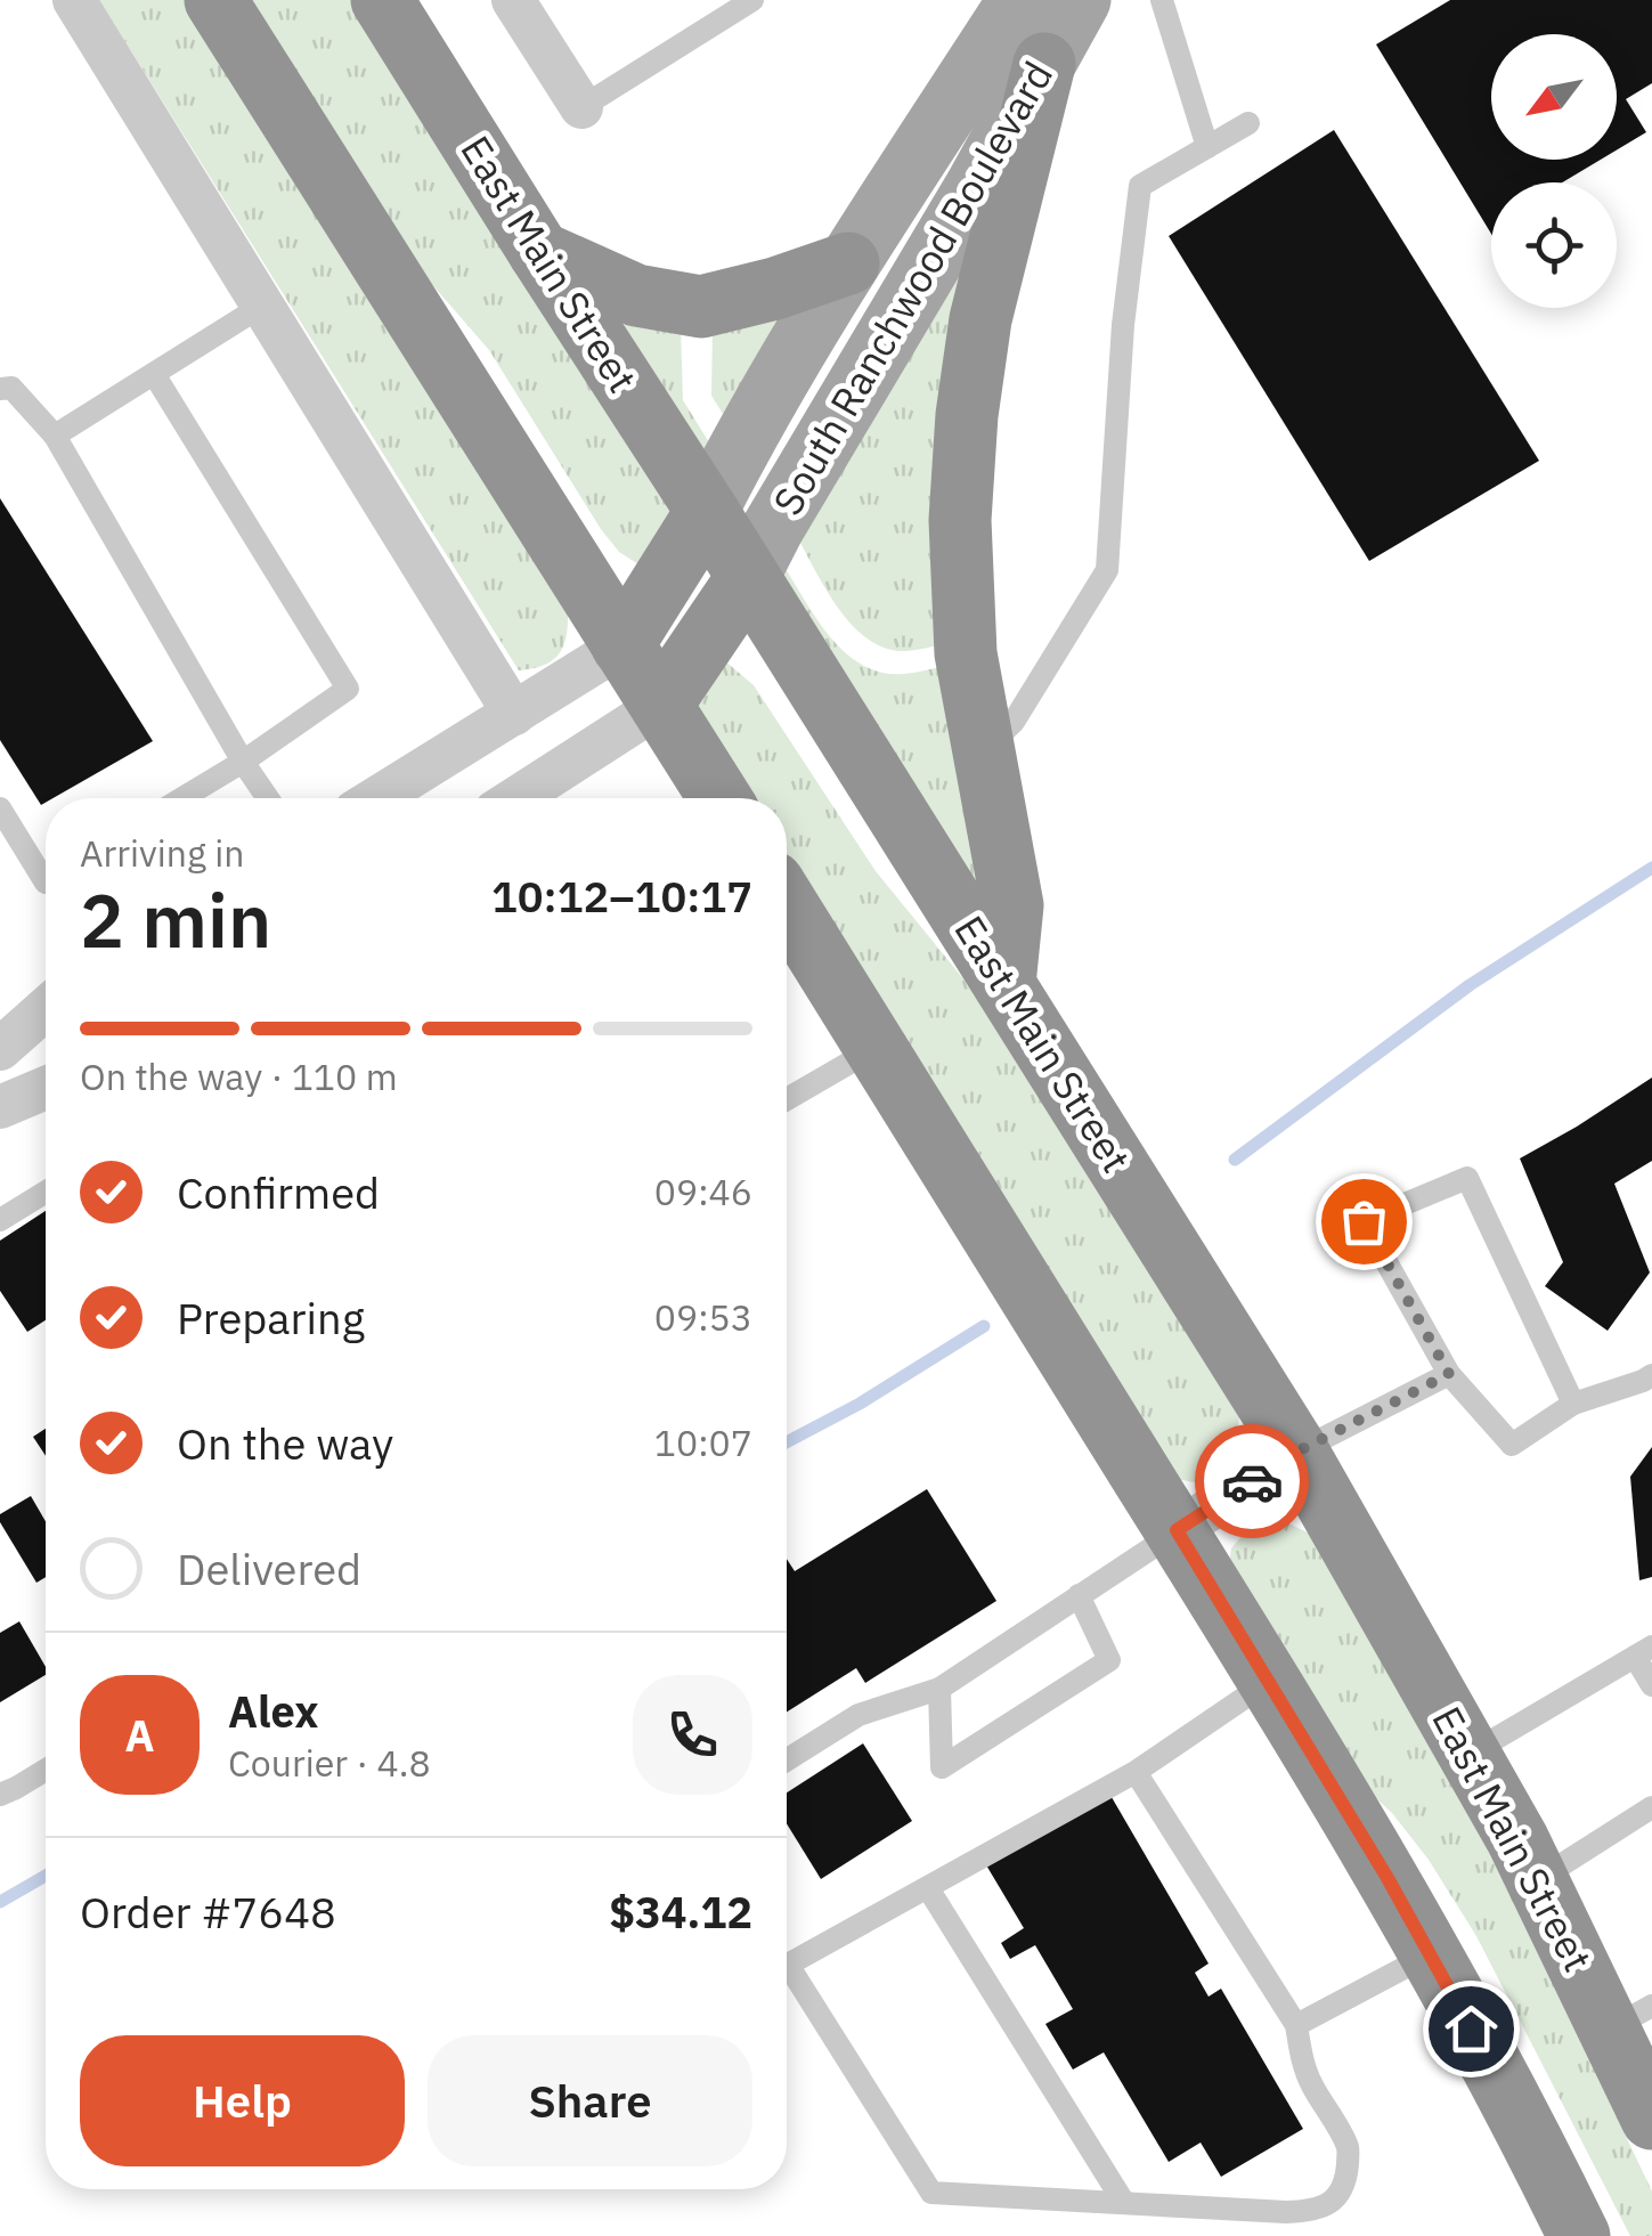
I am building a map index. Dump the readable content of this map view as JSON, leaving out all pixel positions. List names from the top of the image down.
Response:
{
  "streets": {
    "highway": ["East Main Street"],
    "main road": ["South Ranchwood Boulevard"]
  },
  "crossings": [
    ["East Main Street", "South Ranchwood Boulevard"]
  ],
  "north": "bottom left",
  "page": {
    "heading": ["2 min", "Arriving in", "10:12–10:17"],
    "panel": [
      "Alex",
      "Courier · 4.8",
      "Order #7648",
      "$34.12"
    ],
    "bar": "On the way · 110 m",
    "list": [
      ["Confirmed", "09:46"],
      ["Preparing", "09:53"],
      ["On the way", "10:07"],
      "Delivered"
    ],
    "round": "A",
    "buttons": ["Help", "Share"]
  }
}
